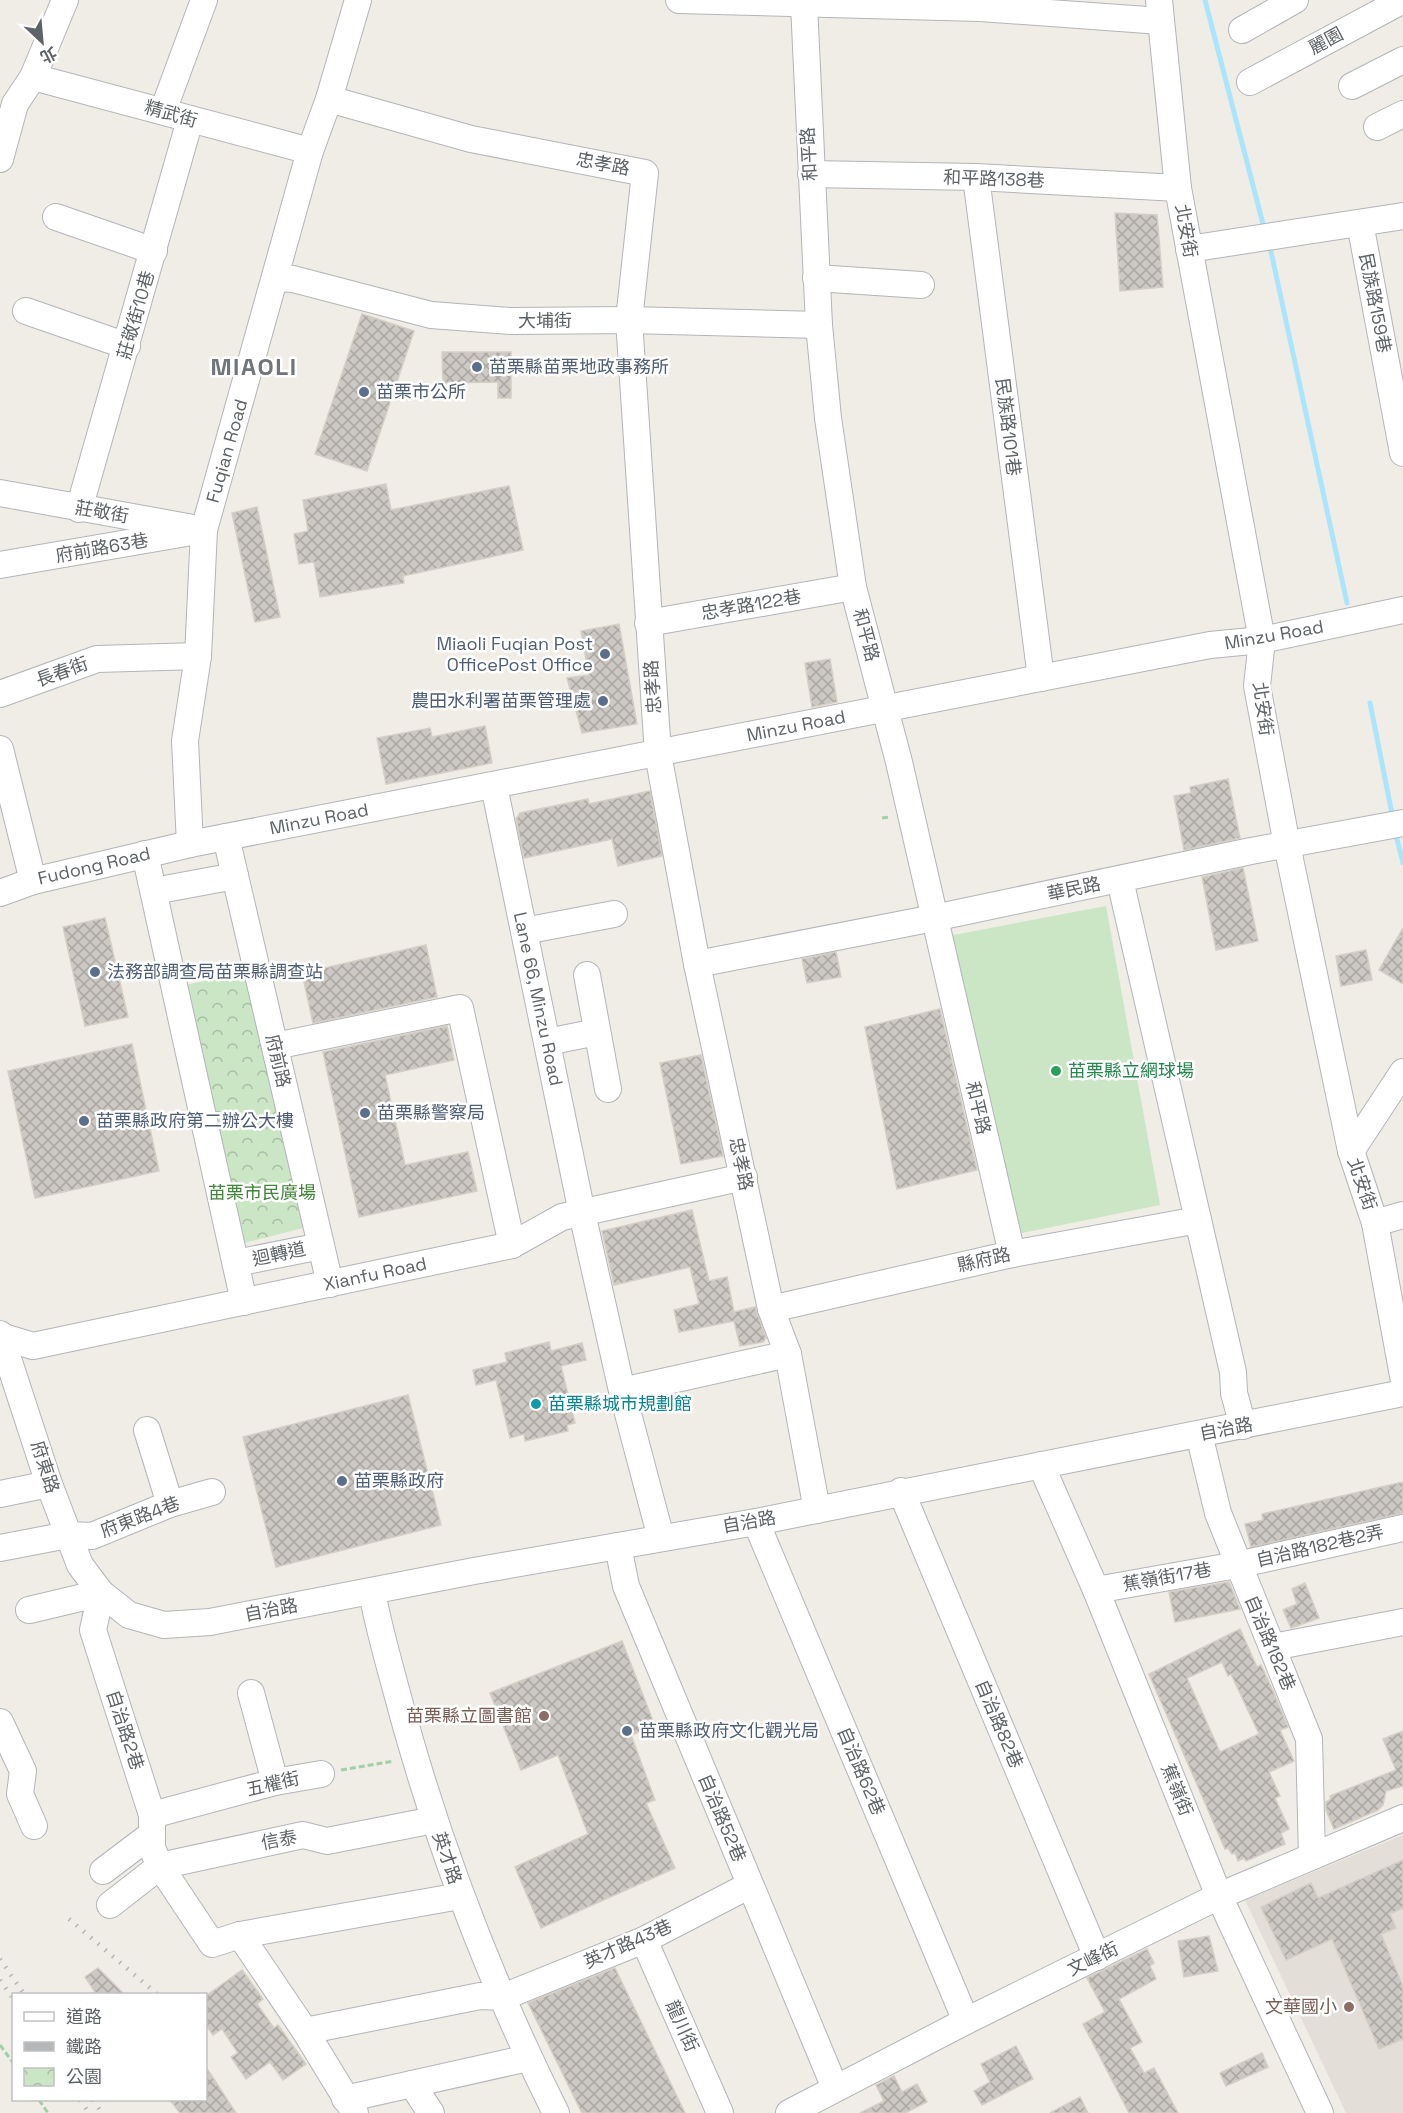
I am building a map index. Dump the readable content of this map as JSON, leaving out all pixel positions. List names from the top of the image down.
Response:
{
  "streets": {
    "street": [
      "麗園",
      "精武街",
      "和平路",
      "忠孝路",
      "和平路138巷",
      "北安街",
      "民族路159巷",
      "莊敬街10巷",
      "大埔街",
      "民族路101巷",
      "Fuqian Road",
      "莊敬街",
      "府前路63巷",
      "忠孝路122巷",
      "Minzu Road",
      "長春街",
      "Fudong Road",
      "華民路",
      "Lane 66, Minzu Road",
      "府前路",
      "迴轉道",
      "縣府路",
      "Xianfu Road",
      "自治路",
      "府東路",
      "府東路4巷",
      "自治路182巷2弄",
      "蕉嶺街17巷",
      "自治路182巷",
      "自治路82巷",
      "自治路2巷",
      "自治路62巷",
      "五權街",
      "蕉嶺街",
      "自治路52巷",
      "信泰",
      "英才路",
      "英才路43巷",
      "文峰街",
      "龍川街"
    ]
  },
  "crossings": [
    ["精武街", "莊敬街10巷"],
    ["精武街", "Fuqian Road"],
    ["和平路", "和平路138巷"],
    ["和平路", "大埔街"],
    ["和平路", "忠孝路122巷"],
    ["和平路", "Minzu Road"],
    ["和平路", "華民路"],
    ["和平路", "縣府路"],
    ["忠孝路", "大埔街"],
    ["忠孝路", "Fuqian Road"],
    ["忠孝路", "忠孝路122巷"],
    ["忠孝路", "Minzu Road"],
    ["忠孝路", "華民路"],
    ["忠孝路", "縣府路"],
    ["忠孝路", "Xianfu Road"],
    ["忠孝路", "自治路"],
    ["和平路138巷", "北安街"],
    ["和平路138巷", "民族路101巷"],
    ["北安街", "Minzu Road"],
    ["北安街", "華民路"],
    ["莊敬街10巷", "莊敬街"],
    ["大埔街", "Fuqian Road"],
    ["民族路101巷", "Minzu Road"],
    ["Fuqian Road", "莊敬街"],
    ["Fuqian Road", "府前路63巷"],
    ["Fuqian Road", "Minzu Road"],
    ["Fuqian Road", "長春街"],
    ["Fuqian Road", "Fudong Road"],
    ["莊敬街", "府前路63巷"],
    ["Minzu Road", "Fudong Road"],
    ["Minzu Road", "Lane 66, Minzu Road"],
    ["Minzu Road", "府前路"],
    ["Lane 66, Minzu Road", "Xianfu Road"],
    ["Lane 66, Minzu Road", "自治路"],
    ["府前路", "迴轉道"],
    ["府前路", "Xianfu Road"],
    ["Xianfu Road", "府東路"],
    ["自治路", "府東路"],
    ["自治路", "自治路182巷"],
    ["自治路", "自治路82巷"],
    ["自治路", "自治路2巷"],
    ["自治路", "自治路62巷"],
    ["自治路", "蕉嶺街"],
    ["自治路", "自治路52巷"],
    ["自治路", "英才路"],
    ["府東路", "府東路4巷"],
    ["府東路", "自治路2巷"],
    ["自治路182巷2弄", "蕉嶺街17巷"],
    ["自治路182巷2弄", "自治路182巷"],
    ["蕉嶺街17巷", "自治路182巷"],
    ["蕉嶺街17巷", "蕉嶺街"],
    ["自治路182巷", "文峰街"],
    ["自治路82巷", "文峰街"],
    ["自治路2巷", "五權街"],
    ["自治路2巷", "信泰"],
    ["自治路62巷", "文峰街"],
    ["蕉嶺街", "文峰街"],
    ["自治路52巷", "英才路43巷"],
    ["自治路52巷", "文峰街"],
    ["信泰", "英才路"],
    ["英才路", "英才路43巷"],
    ["英才路43巷", "龍川街"]
  ],
  "districts": ["MIAOLI"],
  "parks": ["苗栗市民廣場"],
  "places": [
    "苗栗縣苗栗地政事務所",
    "苗栗市公所",
    "Miaoli Fuqian Post OfficePost Office",
    "農田水利署苗栗管理處",
    "法務部調查局苗栗縣調查站",
    "苗栗縣立網球場",
    "苗栗縣警察局",
    "苗栗縣政府第二辦公大樓",
    "苗栗縣城市規劃館",
    "苗栗縣政府",
    "苗栗縣立圖書館",
    "苗栗縣政府文化觀光局",
    "文華國小"
  ],
  "legend": ["道路", "鐵路", "公園"],
  "north": "bottom right"
}
